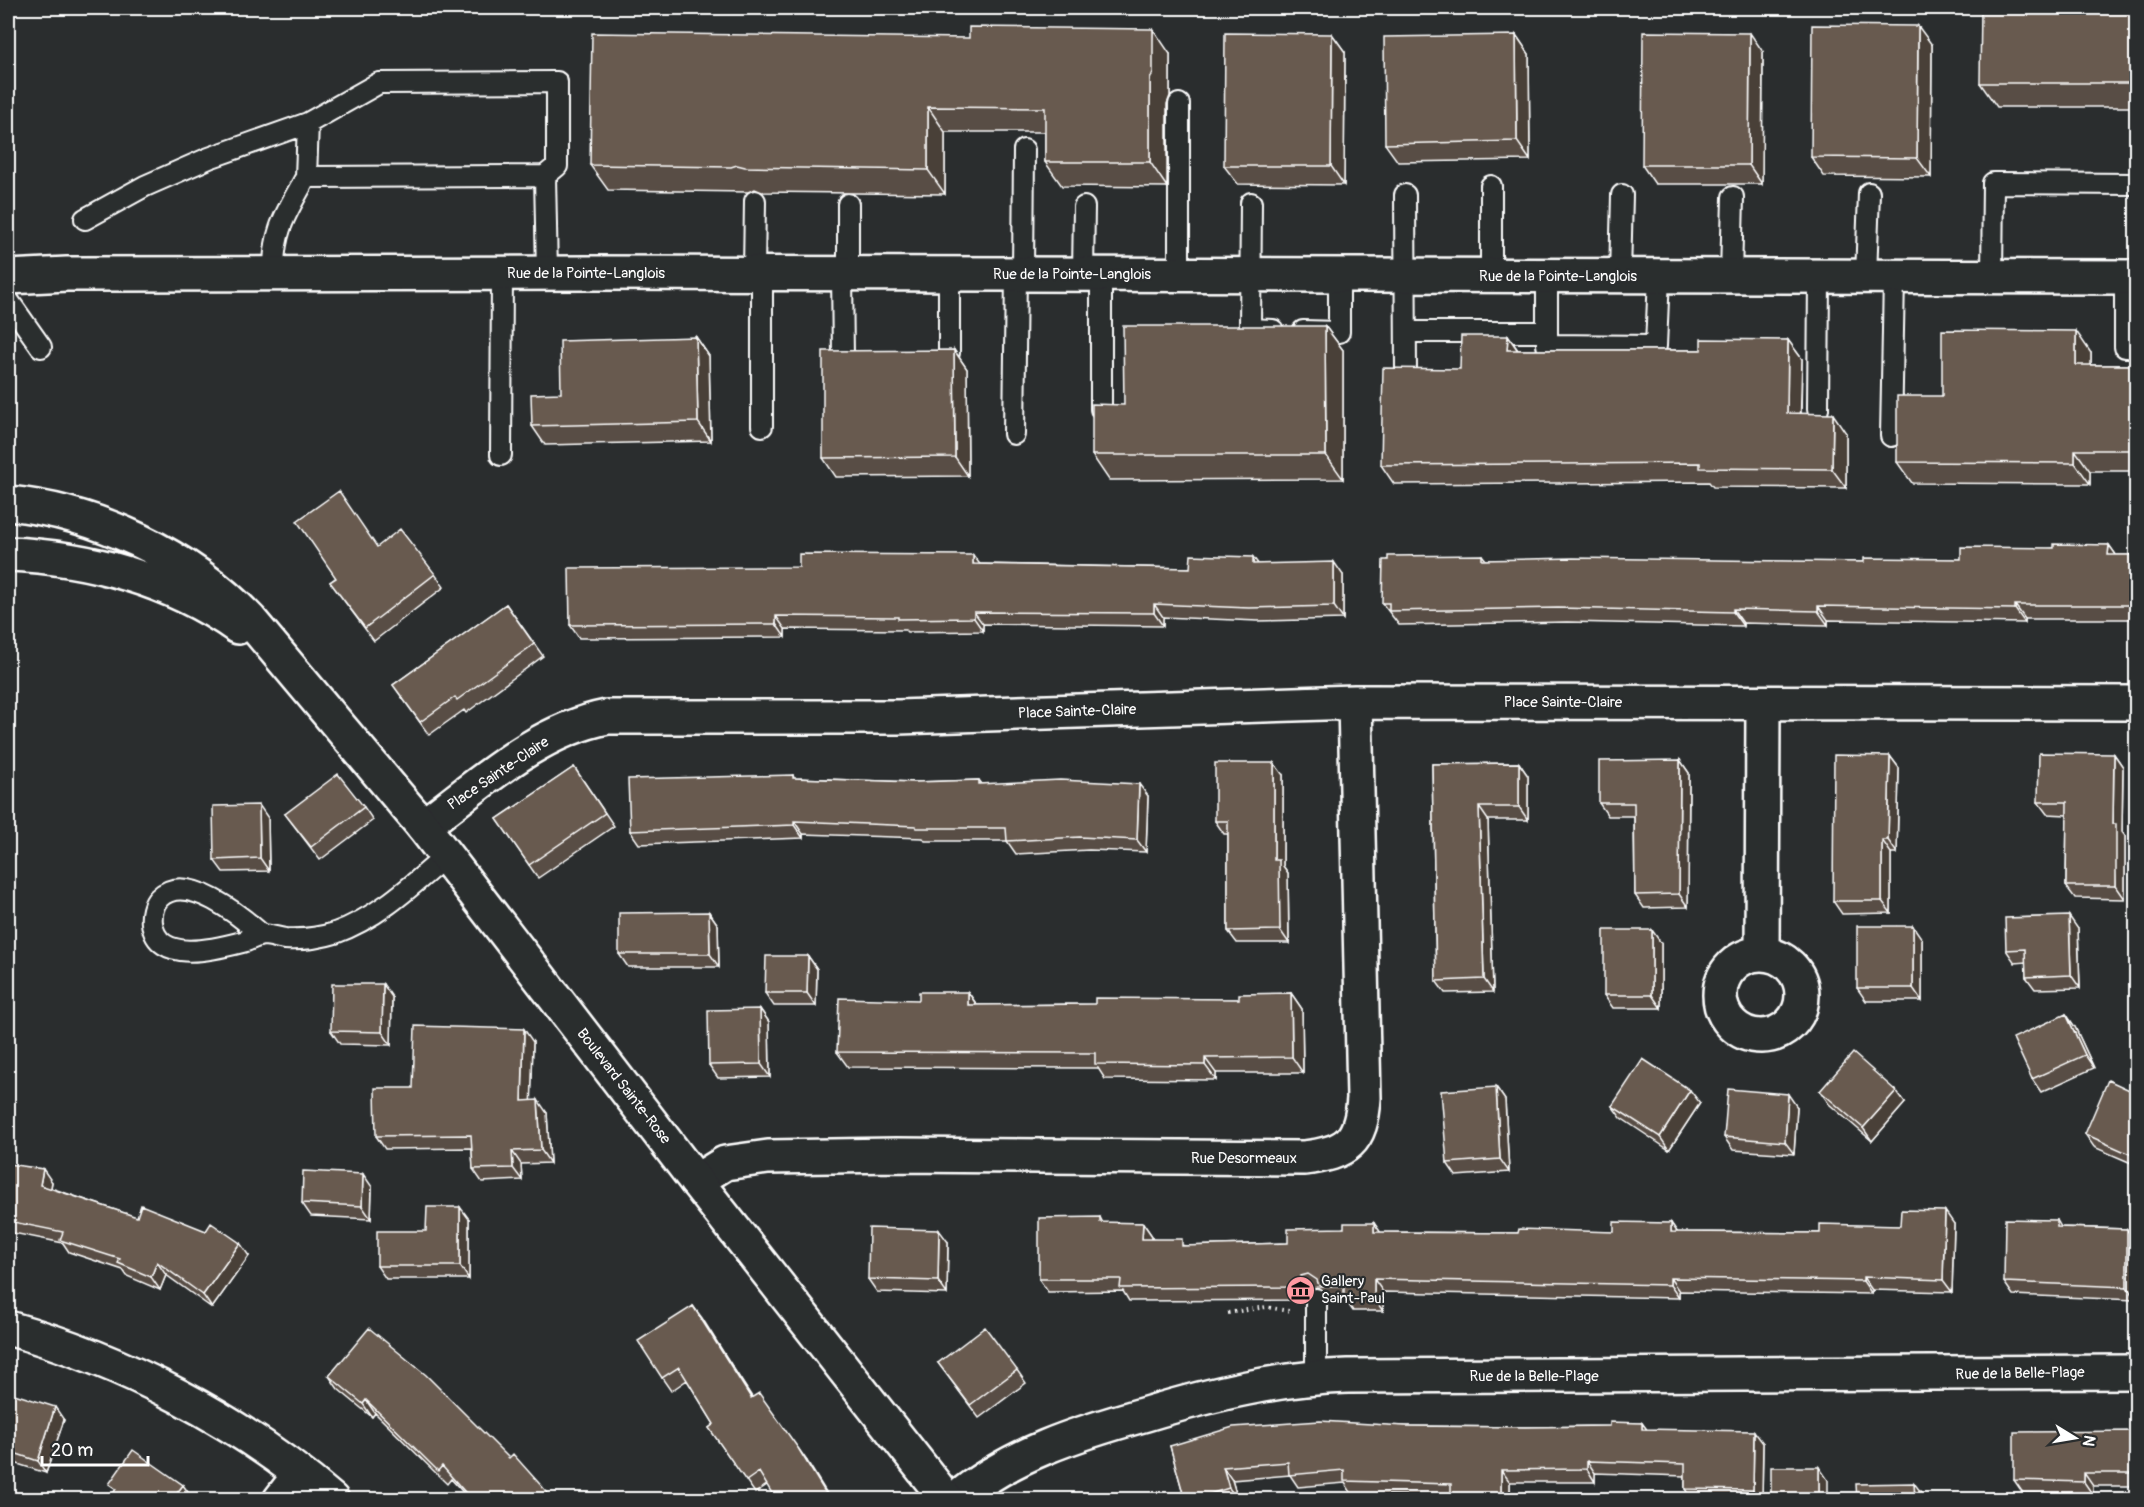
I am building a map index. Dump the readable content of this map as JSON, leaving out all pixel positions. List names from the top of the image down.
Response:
{
  "streets": {
    "street": [
      "Rue de la Pointe-Langlois",
      "Place Sainte-Claire",
      "Boulevard Sainte-Rose",
      "Rue Desormeaux",
      "Rue de la Belle-Plage"
    ]
  },
  "crossings": [
    ["Place Sainte-Claire", "Boulevard Sainte-Rose"],
    ["Place Sainte-Claire", "Rue Desormeaux"],
    ["Boulevard Sainte-Rose", "Rue Desormeaux"]
  ],
  "places": {
    "museum": ["Gallery Saint-Paul"]
  },
  "scale_bar": "20 m",
  "north": "right"
}
